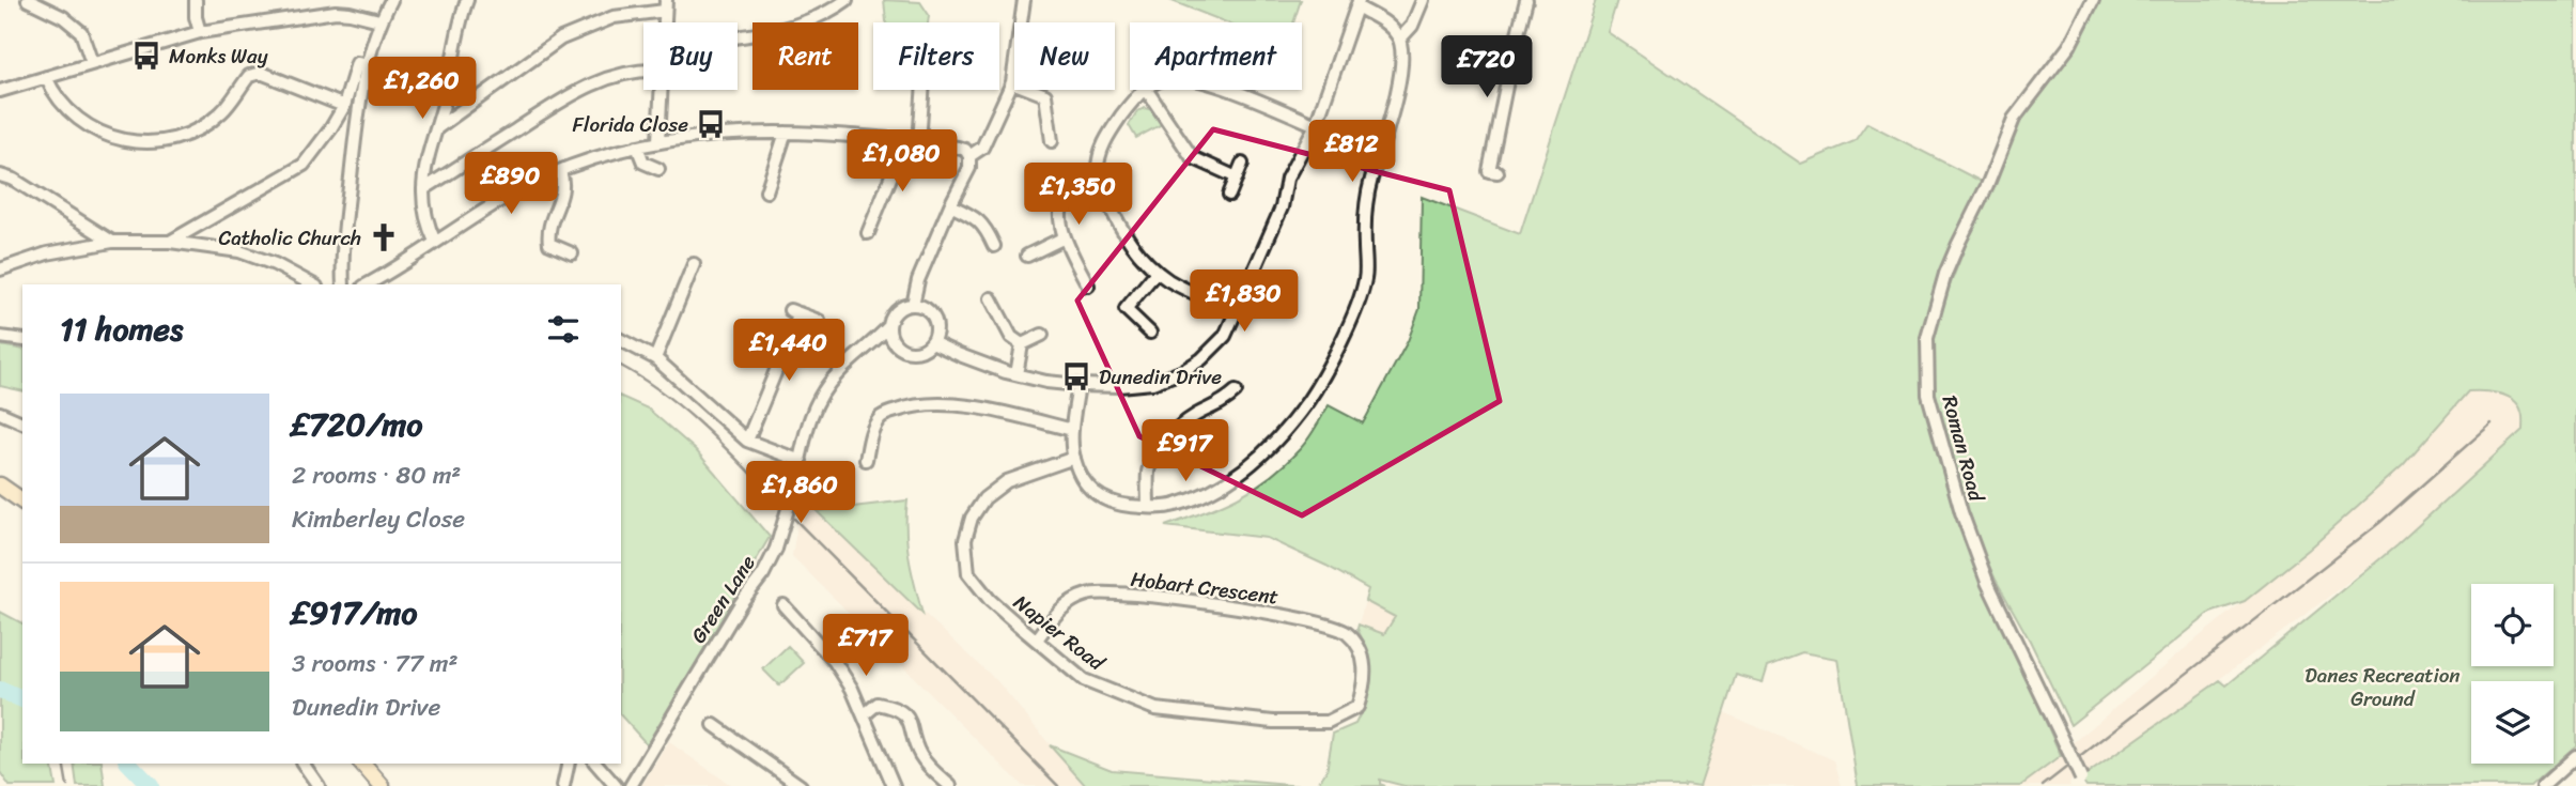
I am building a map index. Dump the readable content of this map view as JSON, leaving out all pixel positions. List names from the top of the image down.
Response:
{
  "streets": {
    "street": [
      "Roman Road",
      "Hobart Crescent",
      "Green Lane",
      "Napier Road"
    ]
  },
  "crossings": [
    ["Hobart Crescent", "Napier Road"]
  ],
  "parks": ["Danes Recreation Ground"],
  "places": {
    "bus stop": ["Monks Way", "Florida Close", "Dunedin Drive"],
    "church": ["Catholic Church"]
  },
  "page": {
    "chip": [
      "Buy",
      "Rent",
      "Filters",
      "New",
      "Apartment"
    ],
    "price": [
      "£720",
      "£1,260",
      "£812",
      "£1,080",
      "£890",
      "£1,350",
      "£1,830",
      "£1,440",
      "£917",
      "£1,860",
      "£717"
    ],
    "heading": "11 homes",
    "list": [
      {
        "name": "£720/mo",
        "note": "2 rooms · 80 m² · Kimberley Close"
      },
      {
        "name": "£917/mo",
        "note": "3 rooms · 77 m² · Dunedin Drive"
      }
    ]
  }
}
